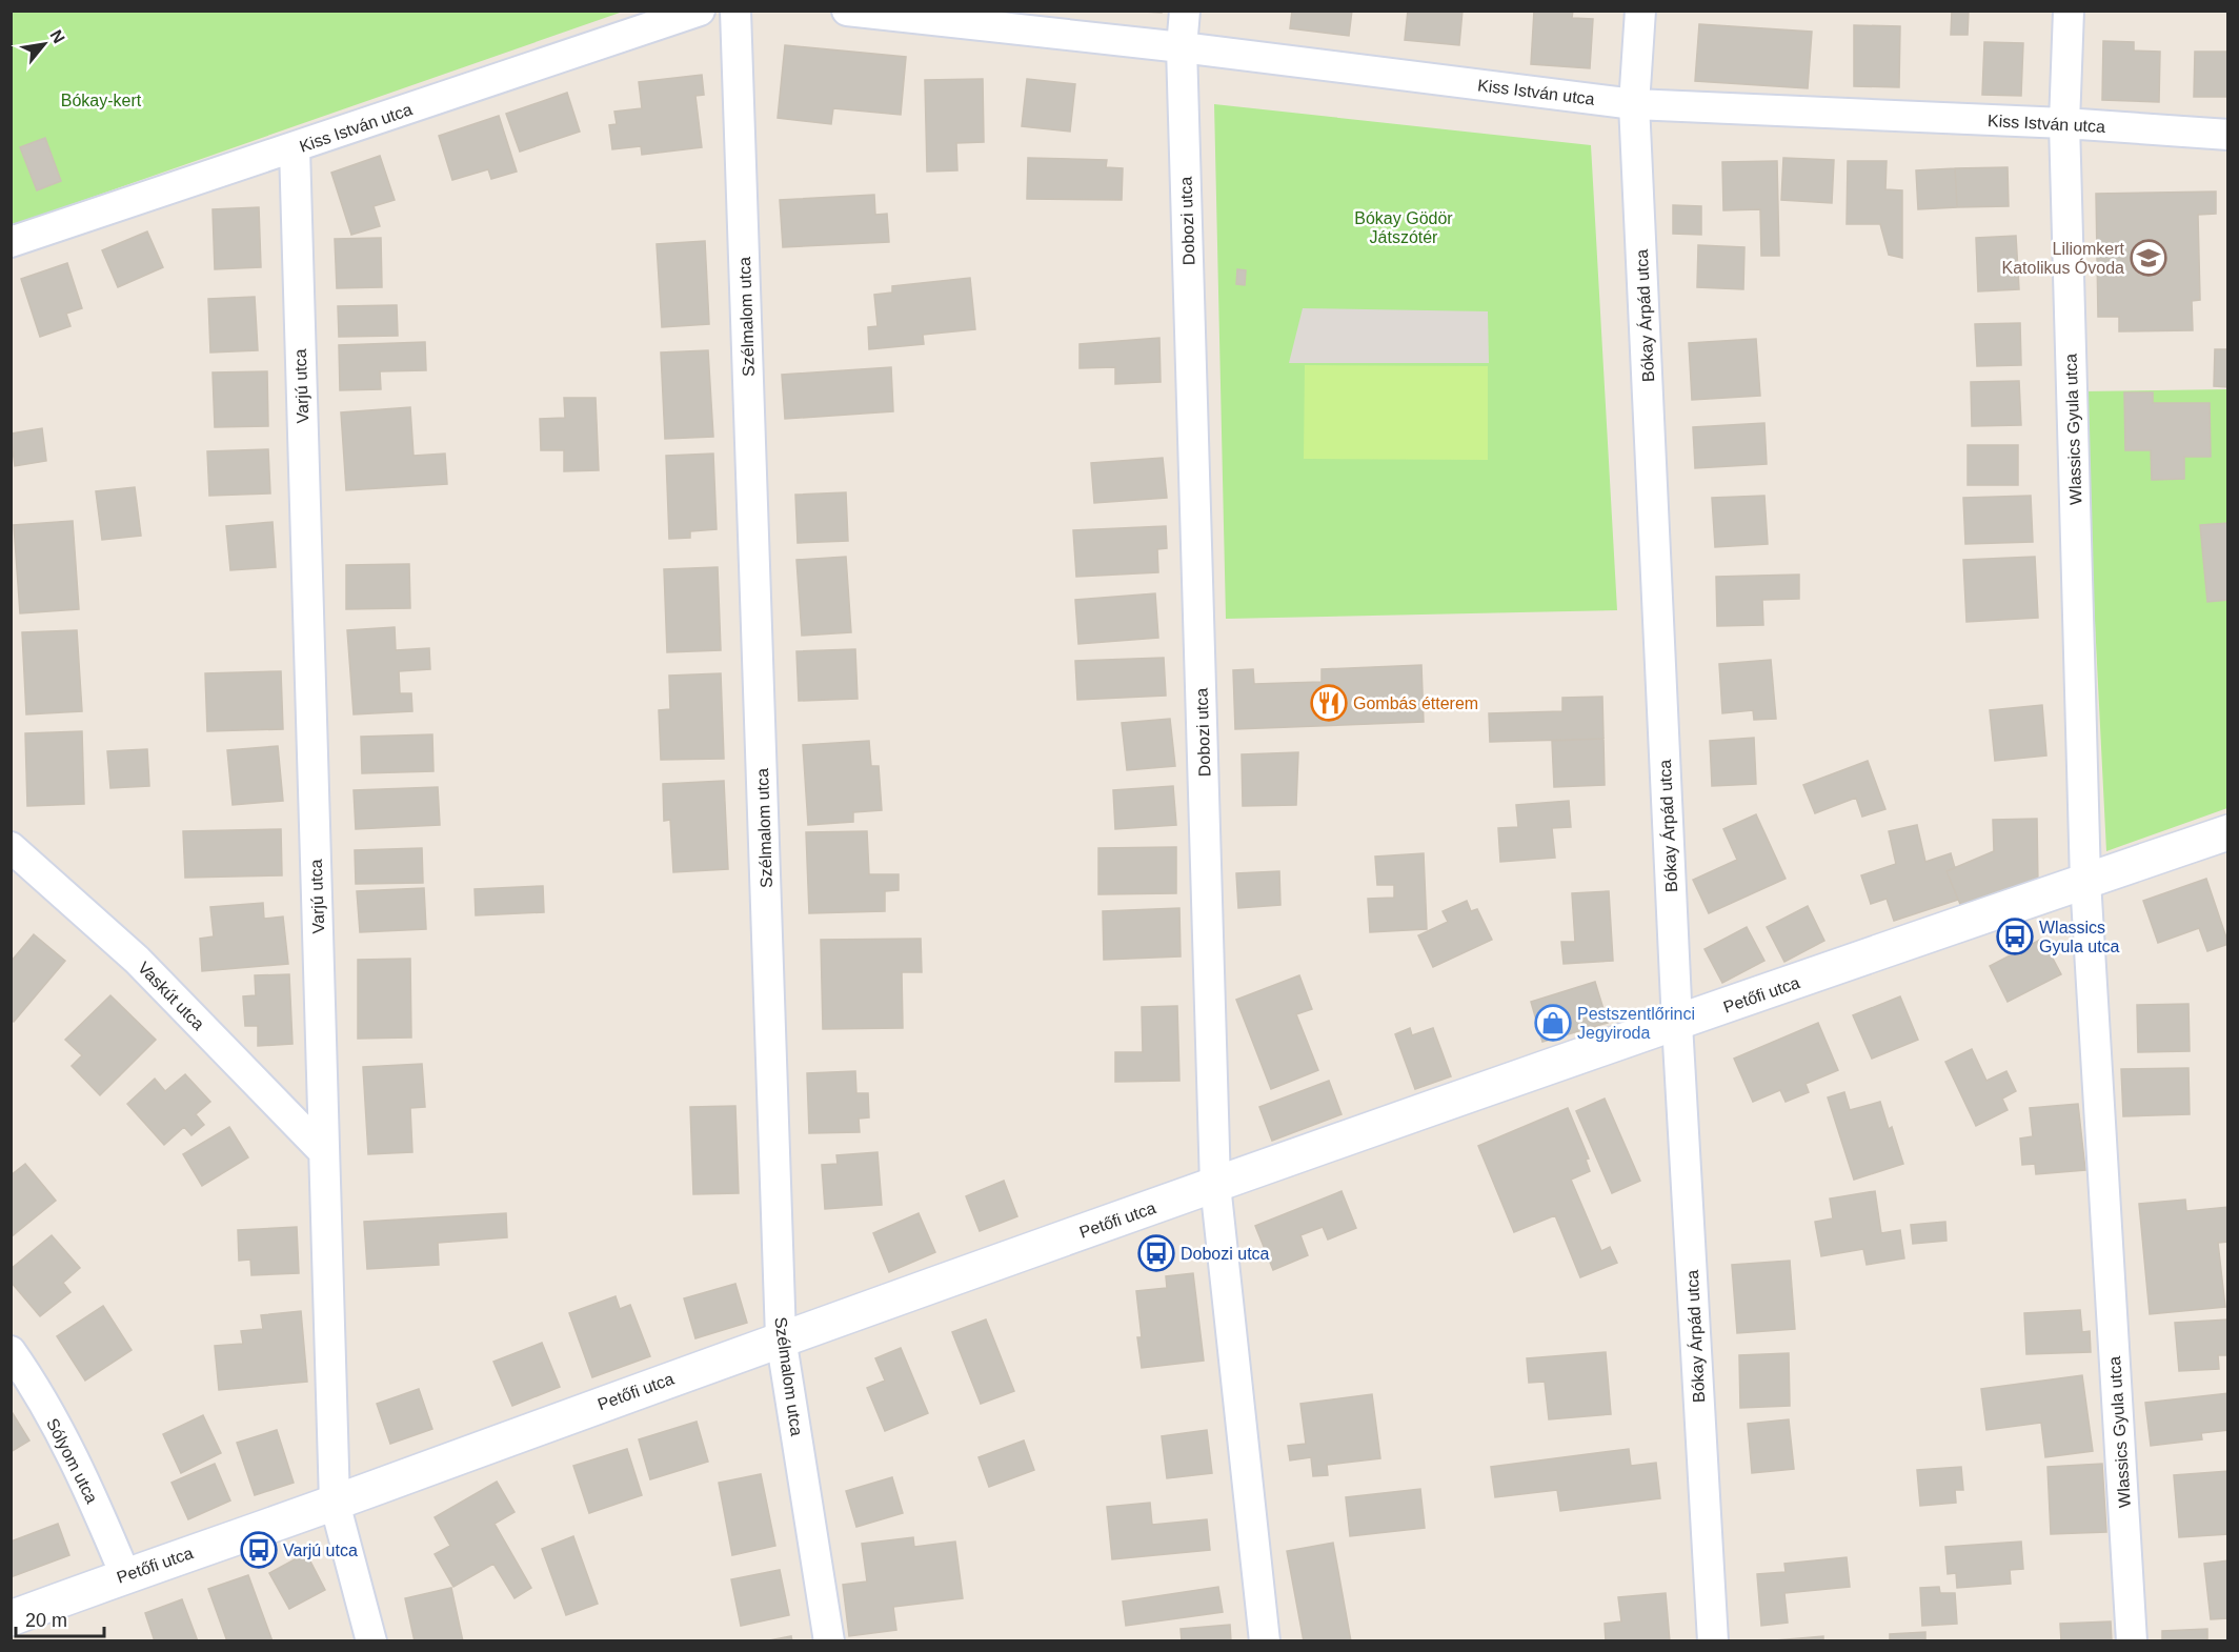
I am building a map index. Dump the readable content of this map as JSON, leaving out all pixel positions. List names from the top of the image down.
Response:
{
  "streets": {
    "main road": ["Petőfi utca"],
    "street": [
      "Kiss István utca",
      "Dobozi utca",
      "Bókay Árpád utca",
      "Szélmalom utca",
      "Varjú utca",
      "Wlassics Gyula utca",
      "Vaskút utca",
      "Sólyom utca"
    ]
  },
  "crossings": [
    ["Kiss István utca", "Dobozi utca"],
    ["Kiss István utca", "Bókay Árpád utca"],
    ["Kiss István utca", "Varjú utca"],
    ["Kiss István utca", "Wlassics Gyula utca"],
    ["Dobozi utca", "Petőfi utca"],
    ["Bókay Árpád utca", "Petőfi utca"],
    ["Szélmalom utca", "Petőfi utca"],
    ["Varjú utca", "Petőfi utca"],
    ["Varjú utca", "Vaskút utca"],
    ["Wlassics Gyula utca", "Petőfi utca"],
    ["Petőfi utca", "Sólyom utca"]
  ],
  "parks": ["Bókay-kert", "Bókay Gödör Játszótér"],
  "places": {
    "school or university": ["Liliomkert Katolikus Óvoda"],
    "restaurant": ["Gombás étterem"],
    "bus stop": ["Wlassics Gyula utca", "Dobozi utca", "Varjú utca"],
    "shop": ["Pestszentlőrinci Jegyiroda"]
  },
  "scale_bar": "20 m",
  "north": "top right"
}
